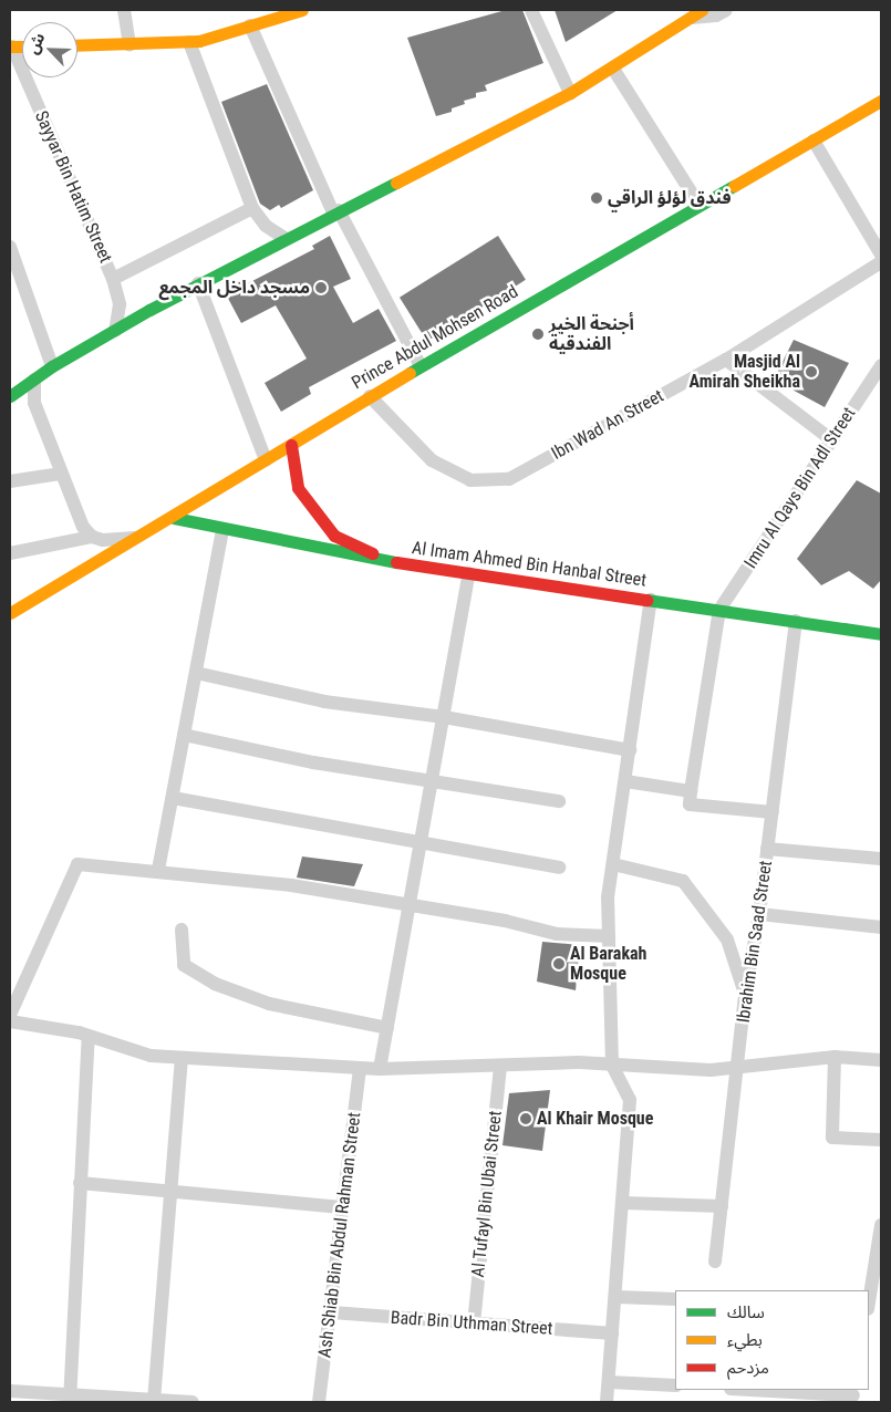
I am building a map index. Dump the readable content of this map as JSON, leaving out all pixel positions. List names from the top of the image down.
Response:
{
  "streets": {
    "main road": ["Prince Abdul Mohsen Road", "Al Imam Ahmed Bin Hanbal Street"],
    "street": [
      "Sayyar Bin Hatim Street",
      "Ibn Wad An Street",
      "Imru Al Qays Bin Adl Street",
      "Ibrahim Bin Saad Street",
      "Al Tufayl Bin Ubai Street",
      "Ash Shiab Bin Abdul Rahman Street",
      "Badr Bin Uthman Street"
    ]
  },
  "crossings": [
    ["Prince Abdul Mohsen Road", "Ibn Wad An Street"],
    ["Prince Abdul Mohsen Road", "Al Imam Ahmed Bin Hanbal Street"],
    ["Imru Al Qays Bin Adl Street", "Al Imam Ahmed Bin Hanbal Street"],
    ["Al Imam Ahmed Bin Hanbal Street", "Ibrahim Bin Saad Street"],
    ["Al Tufayl Bin Ubai Street", "Badr Bin Uthman Street"],
    ["Ash Shiab Bin Abdul Rahman Street", "Badr Bin Uthman Street"]
  ],
  "places": [
    "فندق لؤلؤ الراقي",
    "مسجد داخل المجمع",
    "أجنحة الخير الفندقية",
    "Masjid Al Amirah Sheikha",
    "Al Barakah Mosque",
    "Al Khair Mosque"
  ],
  "legend": ["سالك", "بطيء", "مزدحم"],
  "north": "top left"
}
